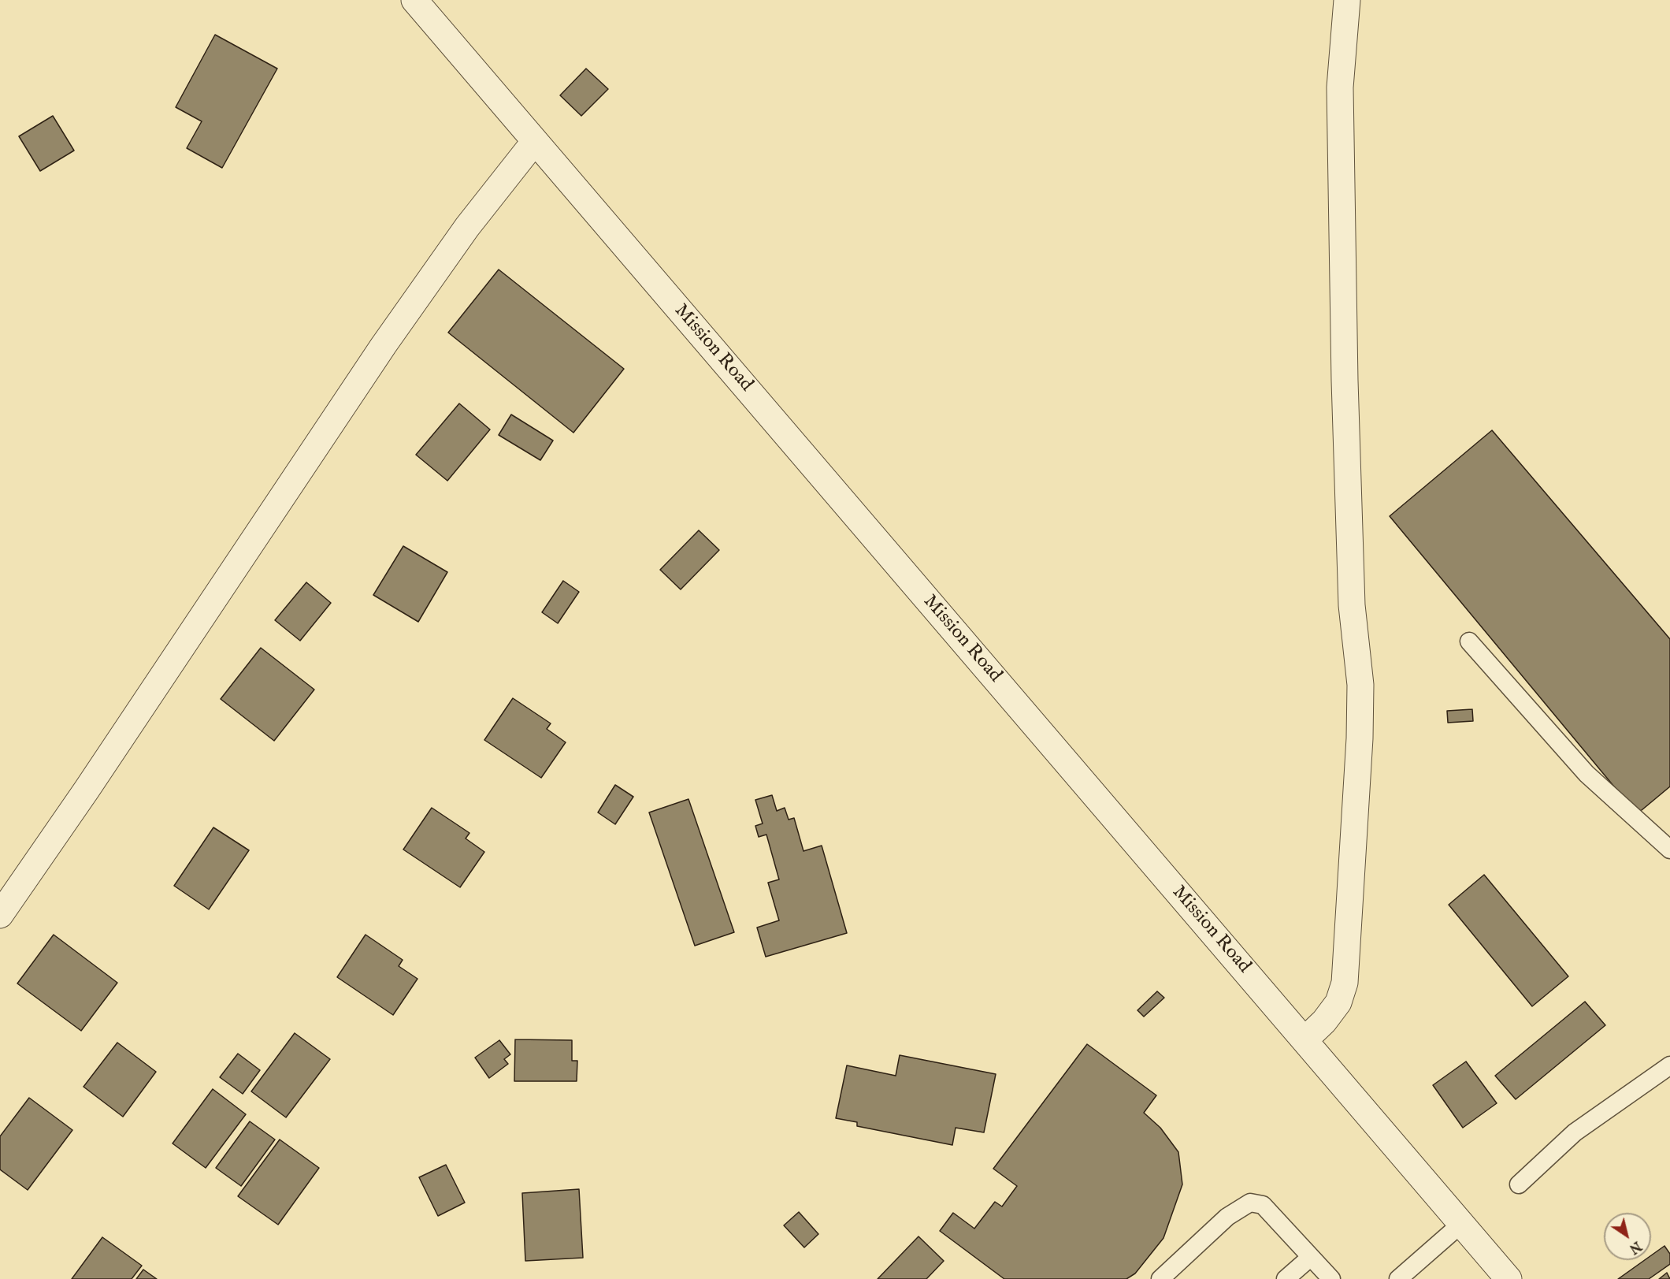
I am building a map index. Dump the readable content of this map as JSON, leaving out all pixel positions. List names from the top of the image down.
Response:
{
  "streets": {
    "street": ["Mission Road"]
  },
  "north": "bottom right"
}
